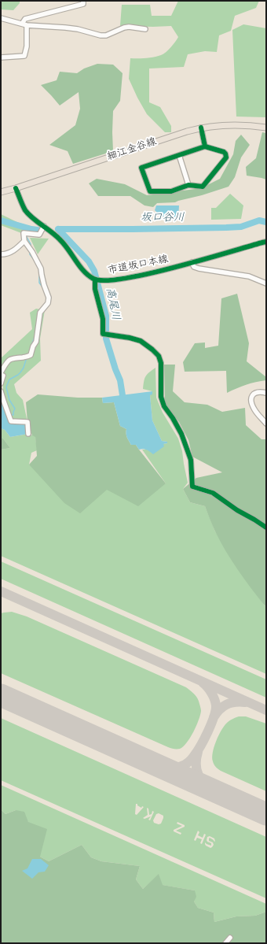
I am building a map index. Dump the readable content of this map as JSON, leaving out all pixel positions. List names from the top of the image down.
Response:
{
  "streets": {
    "main road": ["細江金谷線"],
    "street": ["市道坂口本線"]
  },
  "crossings": [
    ["細江金谷線", "市道坂口本線"]
  ],
  "water": ["坂口谷川", "高尾川"]
}
